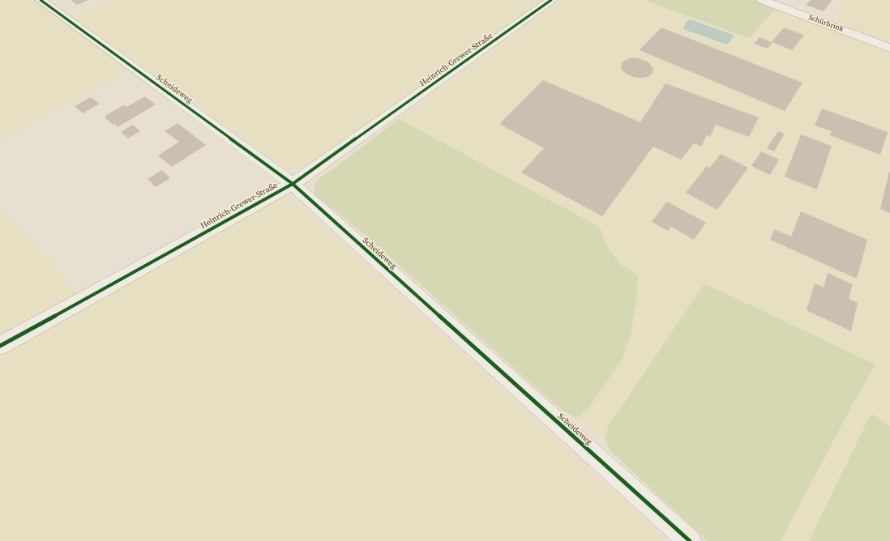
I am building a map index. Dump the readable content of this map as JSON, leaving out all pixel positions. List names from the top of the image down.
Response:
{
  "streets": {
    "street": ["Schürbrink", "Heinrich-Grewer-Straße", "Scheideweg"]
  },
  "crossings": [
    ["Heinrich-Grewer-Straße", "Scheideweg"]
  ]
}
